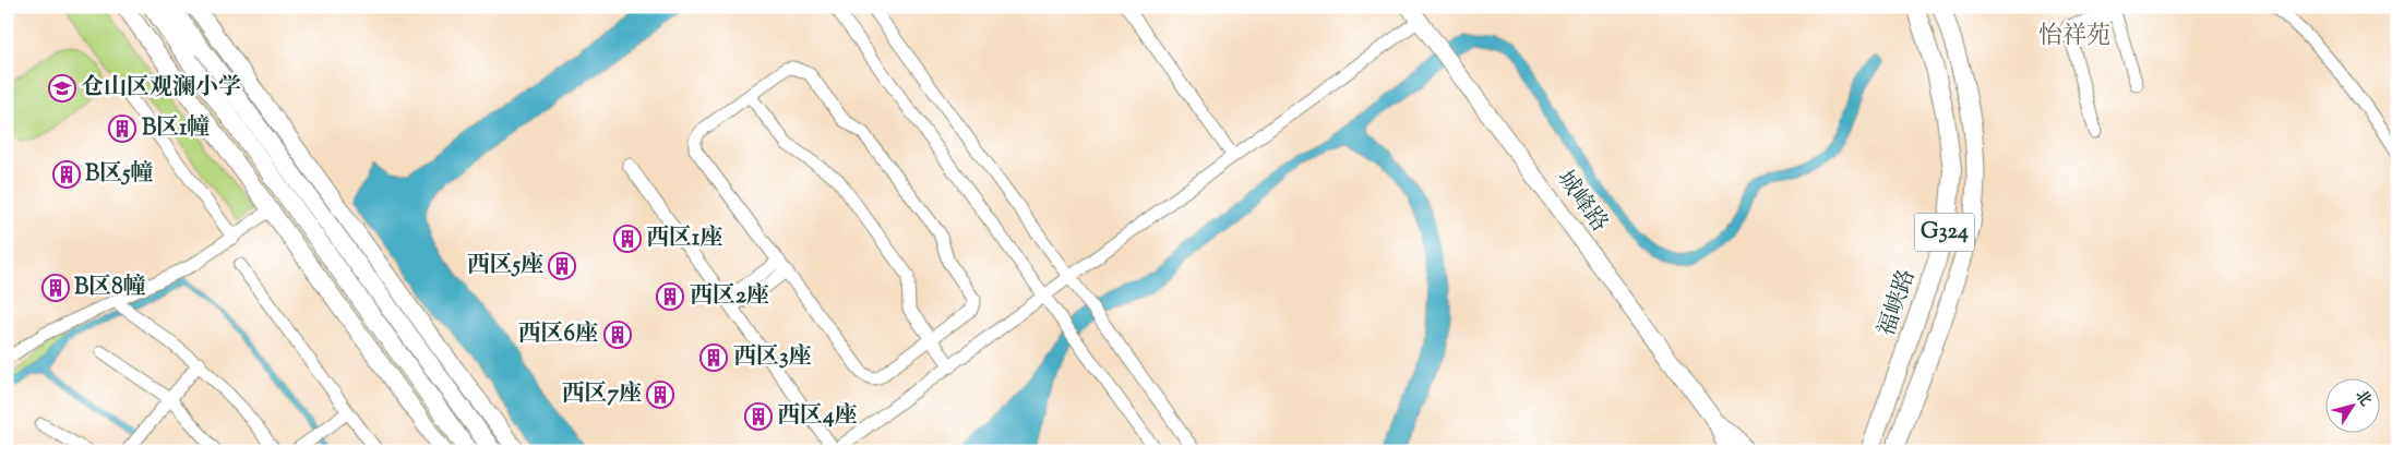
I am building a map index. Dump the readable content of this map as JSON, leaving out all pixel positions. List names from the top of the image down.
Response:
{
  "streets": {
    "highway": ["G324", "福峡路"],
    "main road": ["城峰路"]
  },
  "districts": ["怡祥苑"],
  "places": {
    "school or university": ["仓山区观澜小学"],
    "building": [
      "B区1幢",
      "B区5幢",
      "西区1座",
      "西区5座",
      "B区8幢",
      "西区2座",
      "西区6座",
      "西区3座",
      "西区7座",
      "西区4座"
    ]
  },
  "north": "top right"
}
